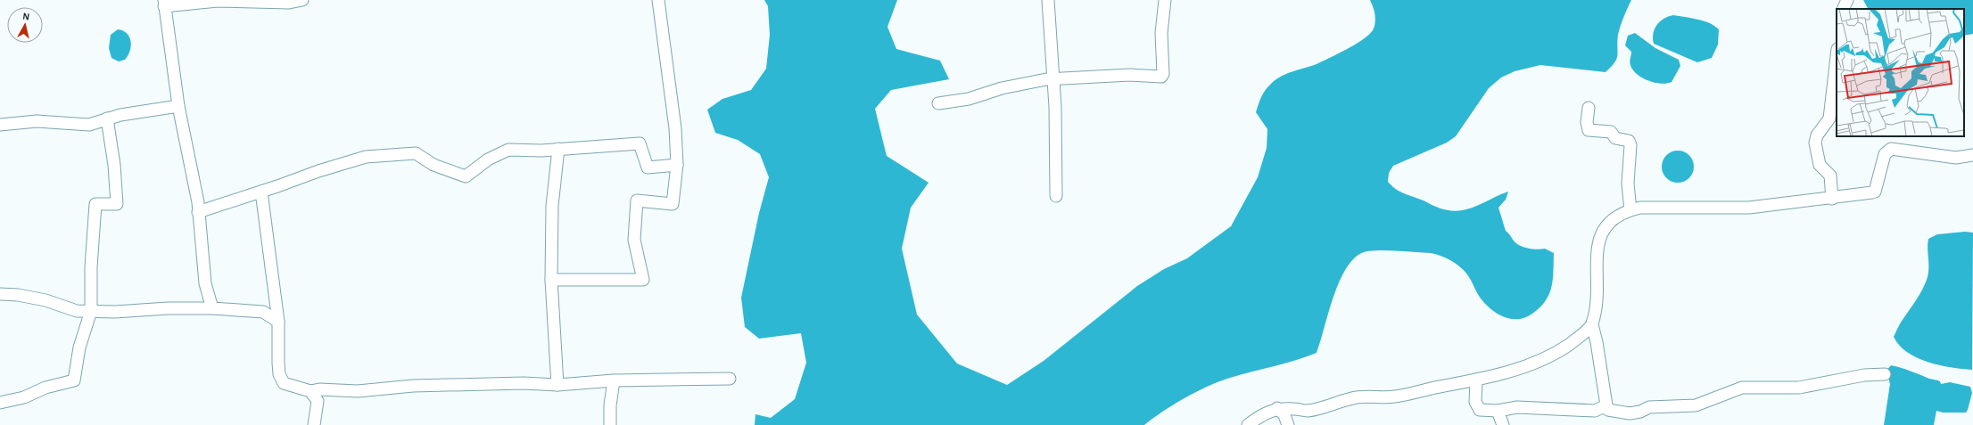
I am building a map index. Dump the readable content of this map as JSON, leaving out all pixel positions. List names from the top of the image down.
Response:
{
  "north": "top"
}
